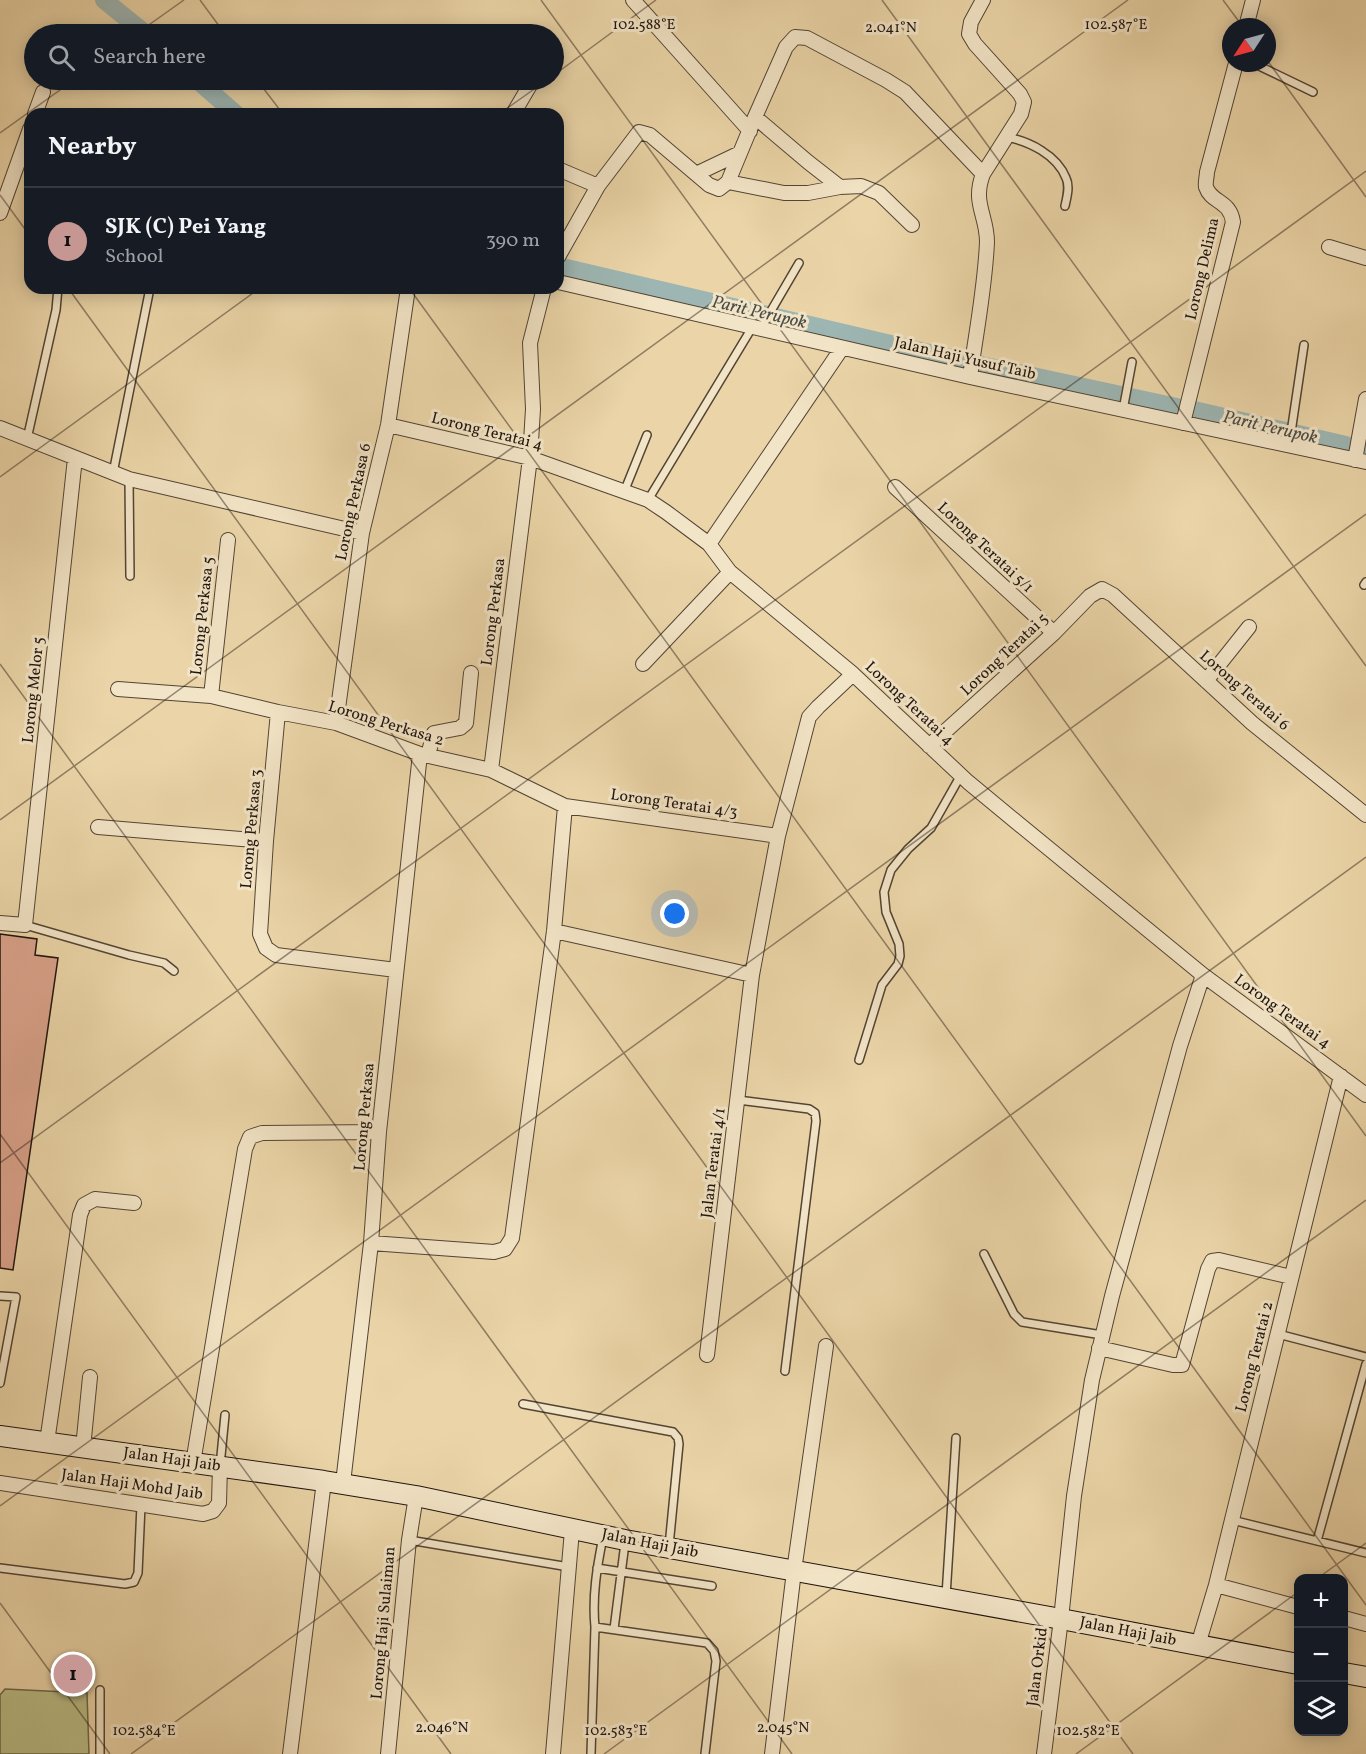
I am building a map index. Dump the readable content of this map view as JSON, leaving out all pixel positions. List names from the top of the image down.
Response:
{
  "streets": {
    "street": [
      "Lorong Delima",
      "Jalan Haji Yusuf Taib",
      "Lorong Teratai 4",
      "Lorong Perkasa 6",
      "Lorong Teratai 5/1",
      "Lorong Perkasa",
      "Lorong Perkasa 5",
      "Lorong Teratai 5",
      "Lorong Melor 5",
      "Lorong Teratai 6",
      "Lorong Perkasa 2",
      "Lorong Teratai 4/3",
      "Lorong Perkasa 3",
      "Jalan Teratai 4/1",
      "Lorong Teratai 2",
      "Jalan Haji Jaib",
      "Jalan Haji Mohd Jaib",
      "Lorong Haji Sulaiman",
      "Jalan Orkid"
    ]
  },
  "crossings": [
    ["Lorong Delima", "Jalan Haji Yusuf Taib"],
    ["Lorong Teratai 4", "Lorong Perkasa 6"],
    ["Lorong Teratai 4", "Lorong Perkasa"],
    ["Lorong Teratai 4", "Lorong Teratai 5"],
    ["Lorong Teratai 4", "Jalan Teratai 4/1"],
    ["Lorong Teratai 4", "Lorong Teratai 2"],
    ["Lorong Teratai 4", "Jalan Orkid"],
    ["Lorong Perkasa 6", "Lorong Perkasa 2"],
    ["Lorong Teratai 5/1", "Lorong Teratai 5"],
    ["Lorong Perkasa", "Lorong Perkasa 2"],
    ["Lorong Perkasa", "Lorong Perkasa 3"],
    ["Lorong Perkasa", "Jalan Haji Jaib"],
    ["Lorong Perkasa 5", "Lorong Perkasa 2"],
    ["Lorong Teratai 5", "Lorong Teratai 6"],
    ["Lorong Perkasa 2", "Lorong Teratai 4/3"],
    ["Lorong Perkasa 2", "Lorong Perkasa 3"],
    ["Lorong Teratai 4/3", "Jalan Teratai 4/1"],
    ["Lorong Teratai 2", "Jalan Haji Jaib"],
    ["Jalan Haji Jaib", "Jalan Haji Mohd Jaib"],
    ["Jalan Haji Jaib", "Lorong Haji Sulaiman"],
    ["Jalan Haji Jaib", "Jalan Orkid"]
  ],
  "water": ["Parit Perupok"],
  "north": "bottom left",
  "page": {
    "search": "Search here",
    "heading": "Nearby",
    "list": [
      {
        "mark": "1",
        "name": "SJK (C) Pei Yang",
        "note": "School",
        "value": "390 m"
      }
    ],
    "map_buttons": ["+", "−"],
    "pins": "1"
  },
  "coordinates": [
    "102.588°E",
    "102.587°E",
    "2.041°N",
    "2.046°N",
    "2.045°N",
    "102.584°E",
    "102.583°E",
    "102.582°E"
  ]
}
